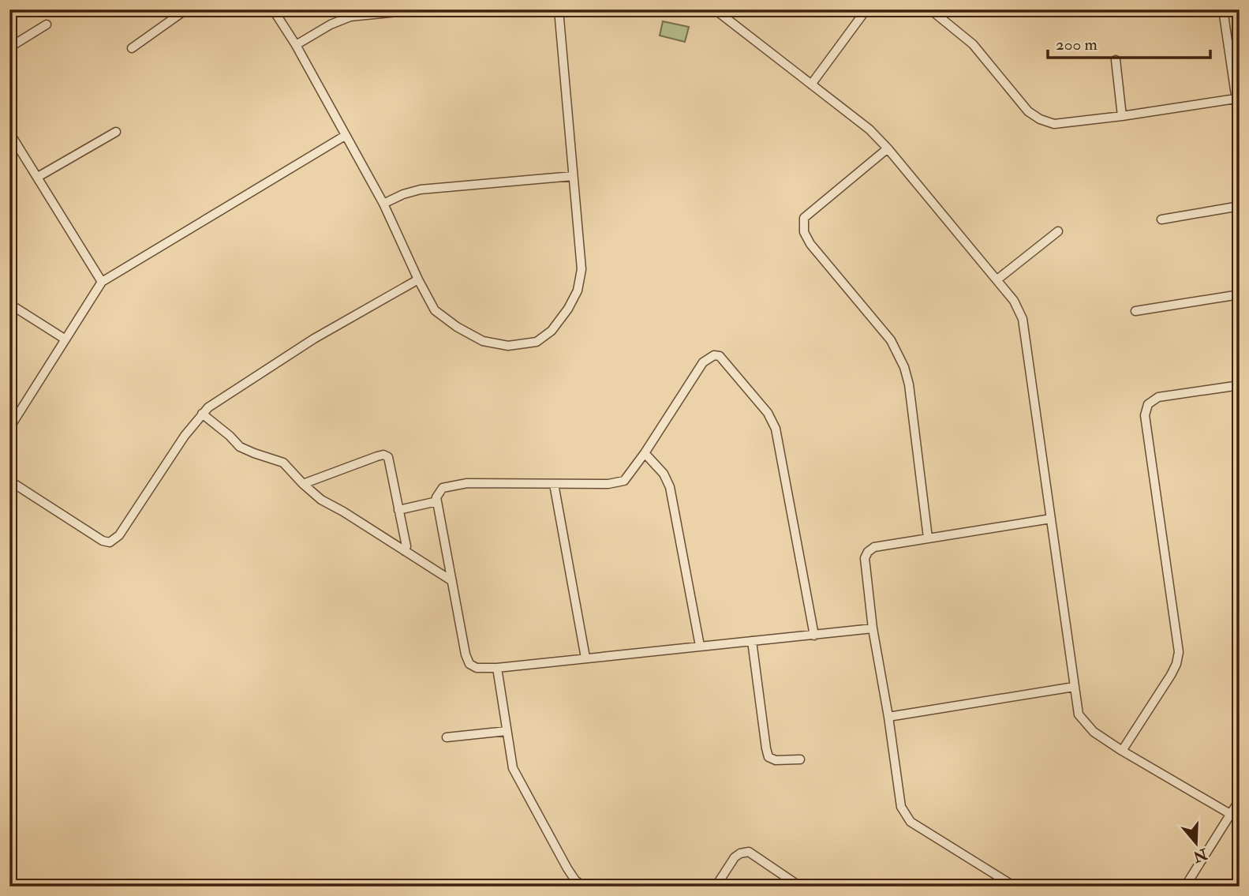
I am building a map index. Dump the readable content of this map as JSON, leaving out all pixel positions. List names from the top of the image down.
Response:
{
  "scale_bar": "200 m",
  "north": "bottom"
}
